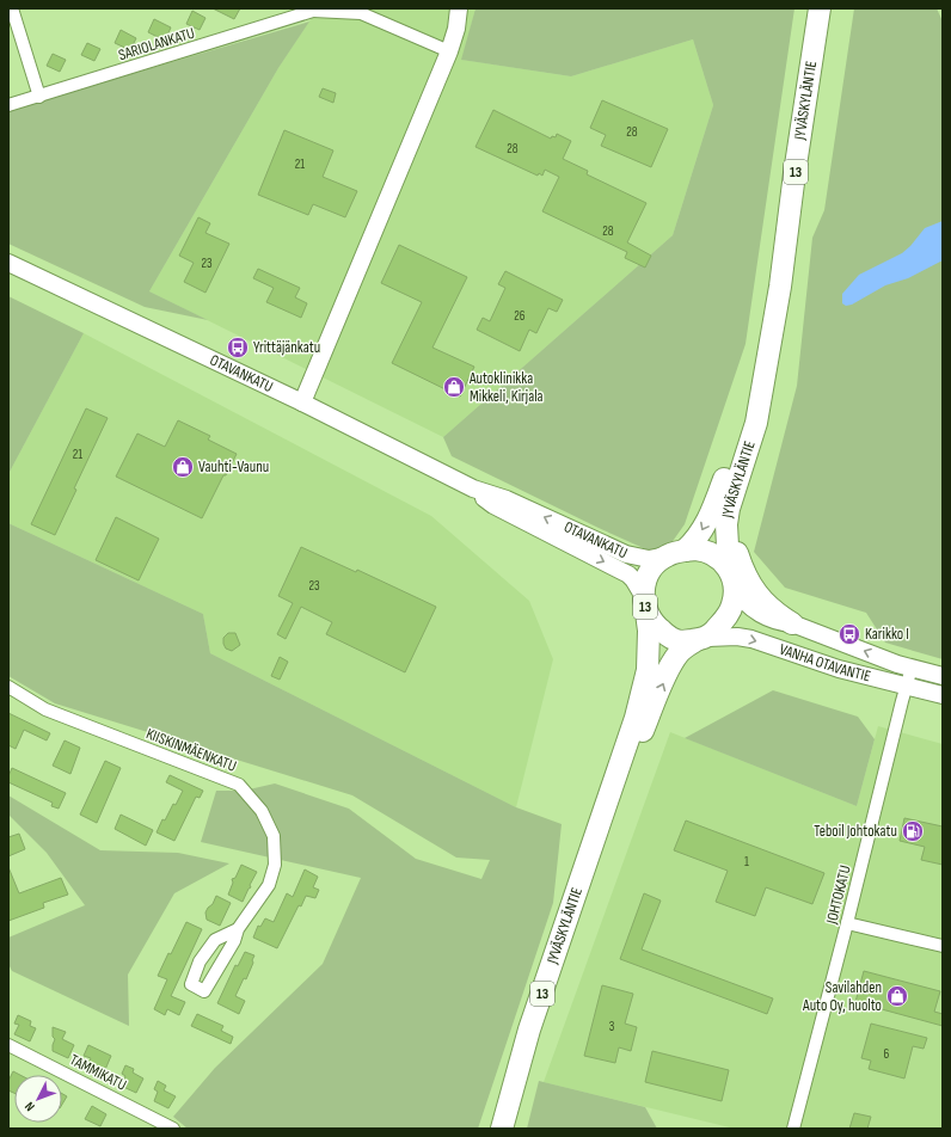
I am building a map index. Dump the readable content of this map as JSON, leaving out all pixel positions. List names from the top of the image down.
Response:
{
  "streets": {
    "highway": ["JYVÄSKYLÄNTIE", "13"],
    "main road": ["OTAVANKATU", "VANHA OTAVANTIE"],
    "street": [
      "SARIOLANKATU",
      "KIISKINMÄENKATU",
      "JOHTOKATU",
      "TAMMIKATU"
    ]
  },
  "crossings": [
    ["JYVÄSKYLÄNTIE", "13"],
    ["JYVÄSKYLÄNTIE", "OTAVANKATU"],
    ["JYVÄSKYLÄNTIE", "VANHA OTAVANTIE"],
    ["13", "OTAVANKATU"],
    ["13", "VANHA OTAVANTIE"],
    ["OTAVANKATU", "VANHA OTAVANTIE"],
    ["VANHA OTAVANTIE", "JOHTOKATU"]
  ],
  "places": {
    "bus stop": ["Yrittäjänkatu", "Karikko I"],
    "shop": ["Autoklinikka Mikkeli, Kirjala", "Vauhti-Vaunu", "Savilahden Auto Oy, huolto"],
    "fuel station": ["Teboil Johtokatu"]
  },
  "house_numbers": [
    "28",
    "28",
    "21",
    "28",
    "23",
    "26",
    "21",
    "23",
    "1",
    "3",
    "6"
  ],
  "north": "bottom left"
}
